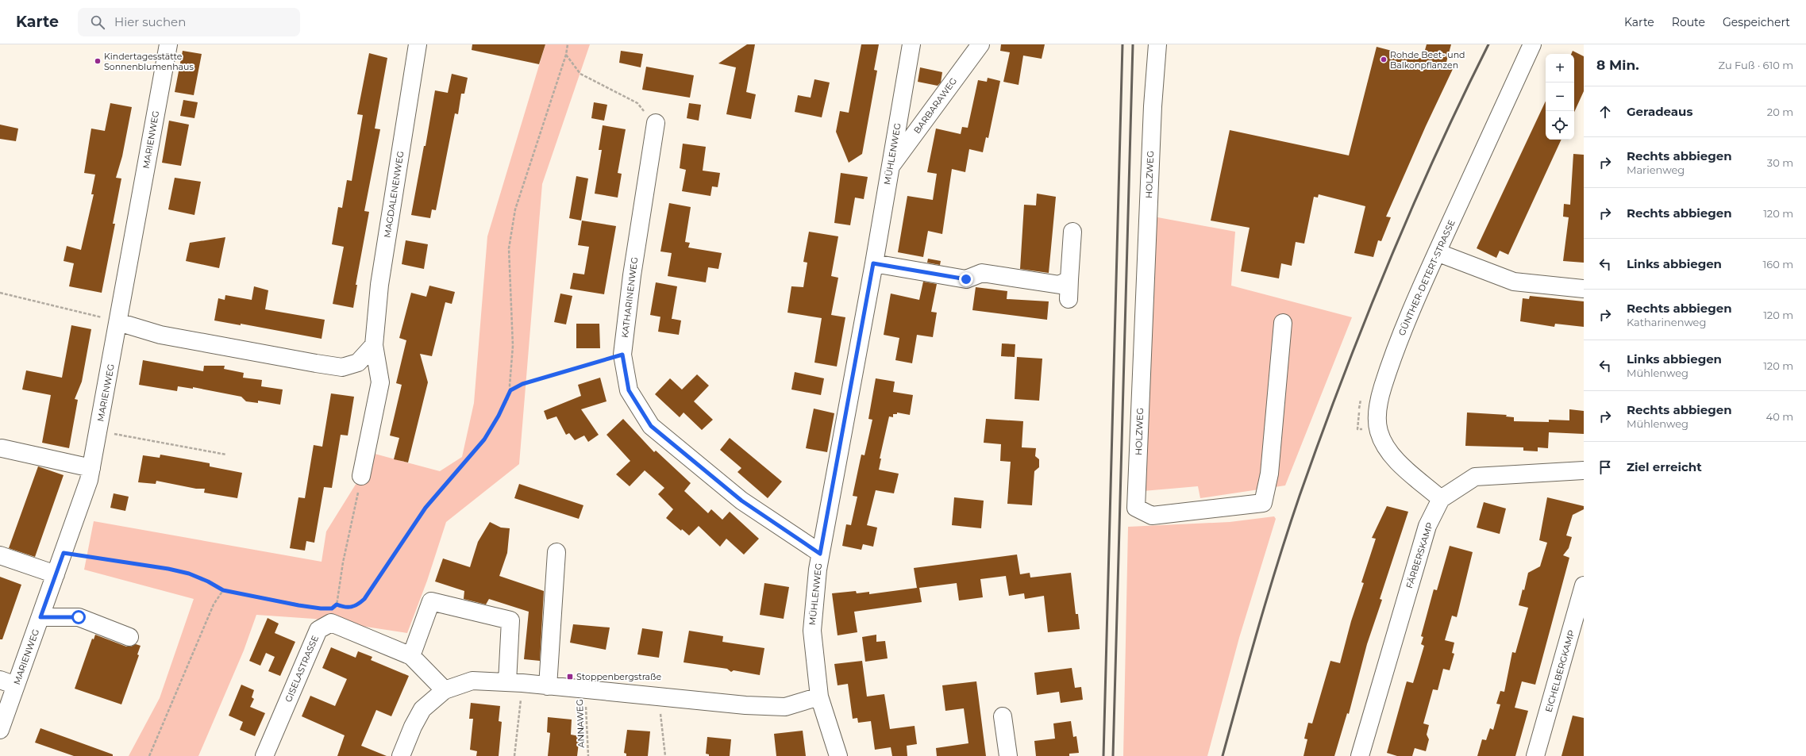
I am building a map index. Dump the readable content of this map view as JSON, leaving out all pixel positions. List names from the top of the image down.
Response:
{
  "streets": {
    "street": [
      "BARBARAWEG",
      "MARIENWEG",
      "MÜHLENWEG",
      "HOLZWEG",
      "MAGDALENENWEG",
      "GÜNTHER-DETERT-STRASSE",
      "KATHARINENWEG",
      "FÄRBERSKAMP",
      "GISELASTRASSE",
      "EICHELBERGKAMP"
    ],
    "path": ["ANNAWEG"]
  },
  "crossings": [
    ["BARBARAWEG", "MÜHLENWEG"],
    ["MÜHLENWEG", "KATHARINENWEG"],
    ["GÜNTHER-DETERT-STRASSE", "FÄRBERSKAMP"]
  ],
  "places": {
    "other": ["Rohde Beet- und Balkonpflanzen", "Kindertagesstätte Sonnenblumenhaus"],
    "transit": ["Stoppenbergstraße"]
  },
  "page": {
    "header": "Karte",
    "search": "Hier suchen",
    "nav": ["Karte", "Route", "Gespeichert"],
    "heading": ["8 Min.", "Zu Fuß · 610 m"],
    "map_buttons": ["+", "−"],
    "list": [
      ["Geradeaus", "20 m"],
      ["Rechts abbiegen", "Marienweg", "30 m"],
      ["Rechts abbiegen", "120 m"],
      ["Links abbiegen", "160 m"],
      ["Rechts abbiegen", "Katharinenweg", "120 m"],
      ["Links abbiegen", "Mühlenweg", "120 m"],
      ["Rechts abbiegen", "Mühlenweg", "40 m"],
      "Ziel erreicht"
    ]
  }
}
